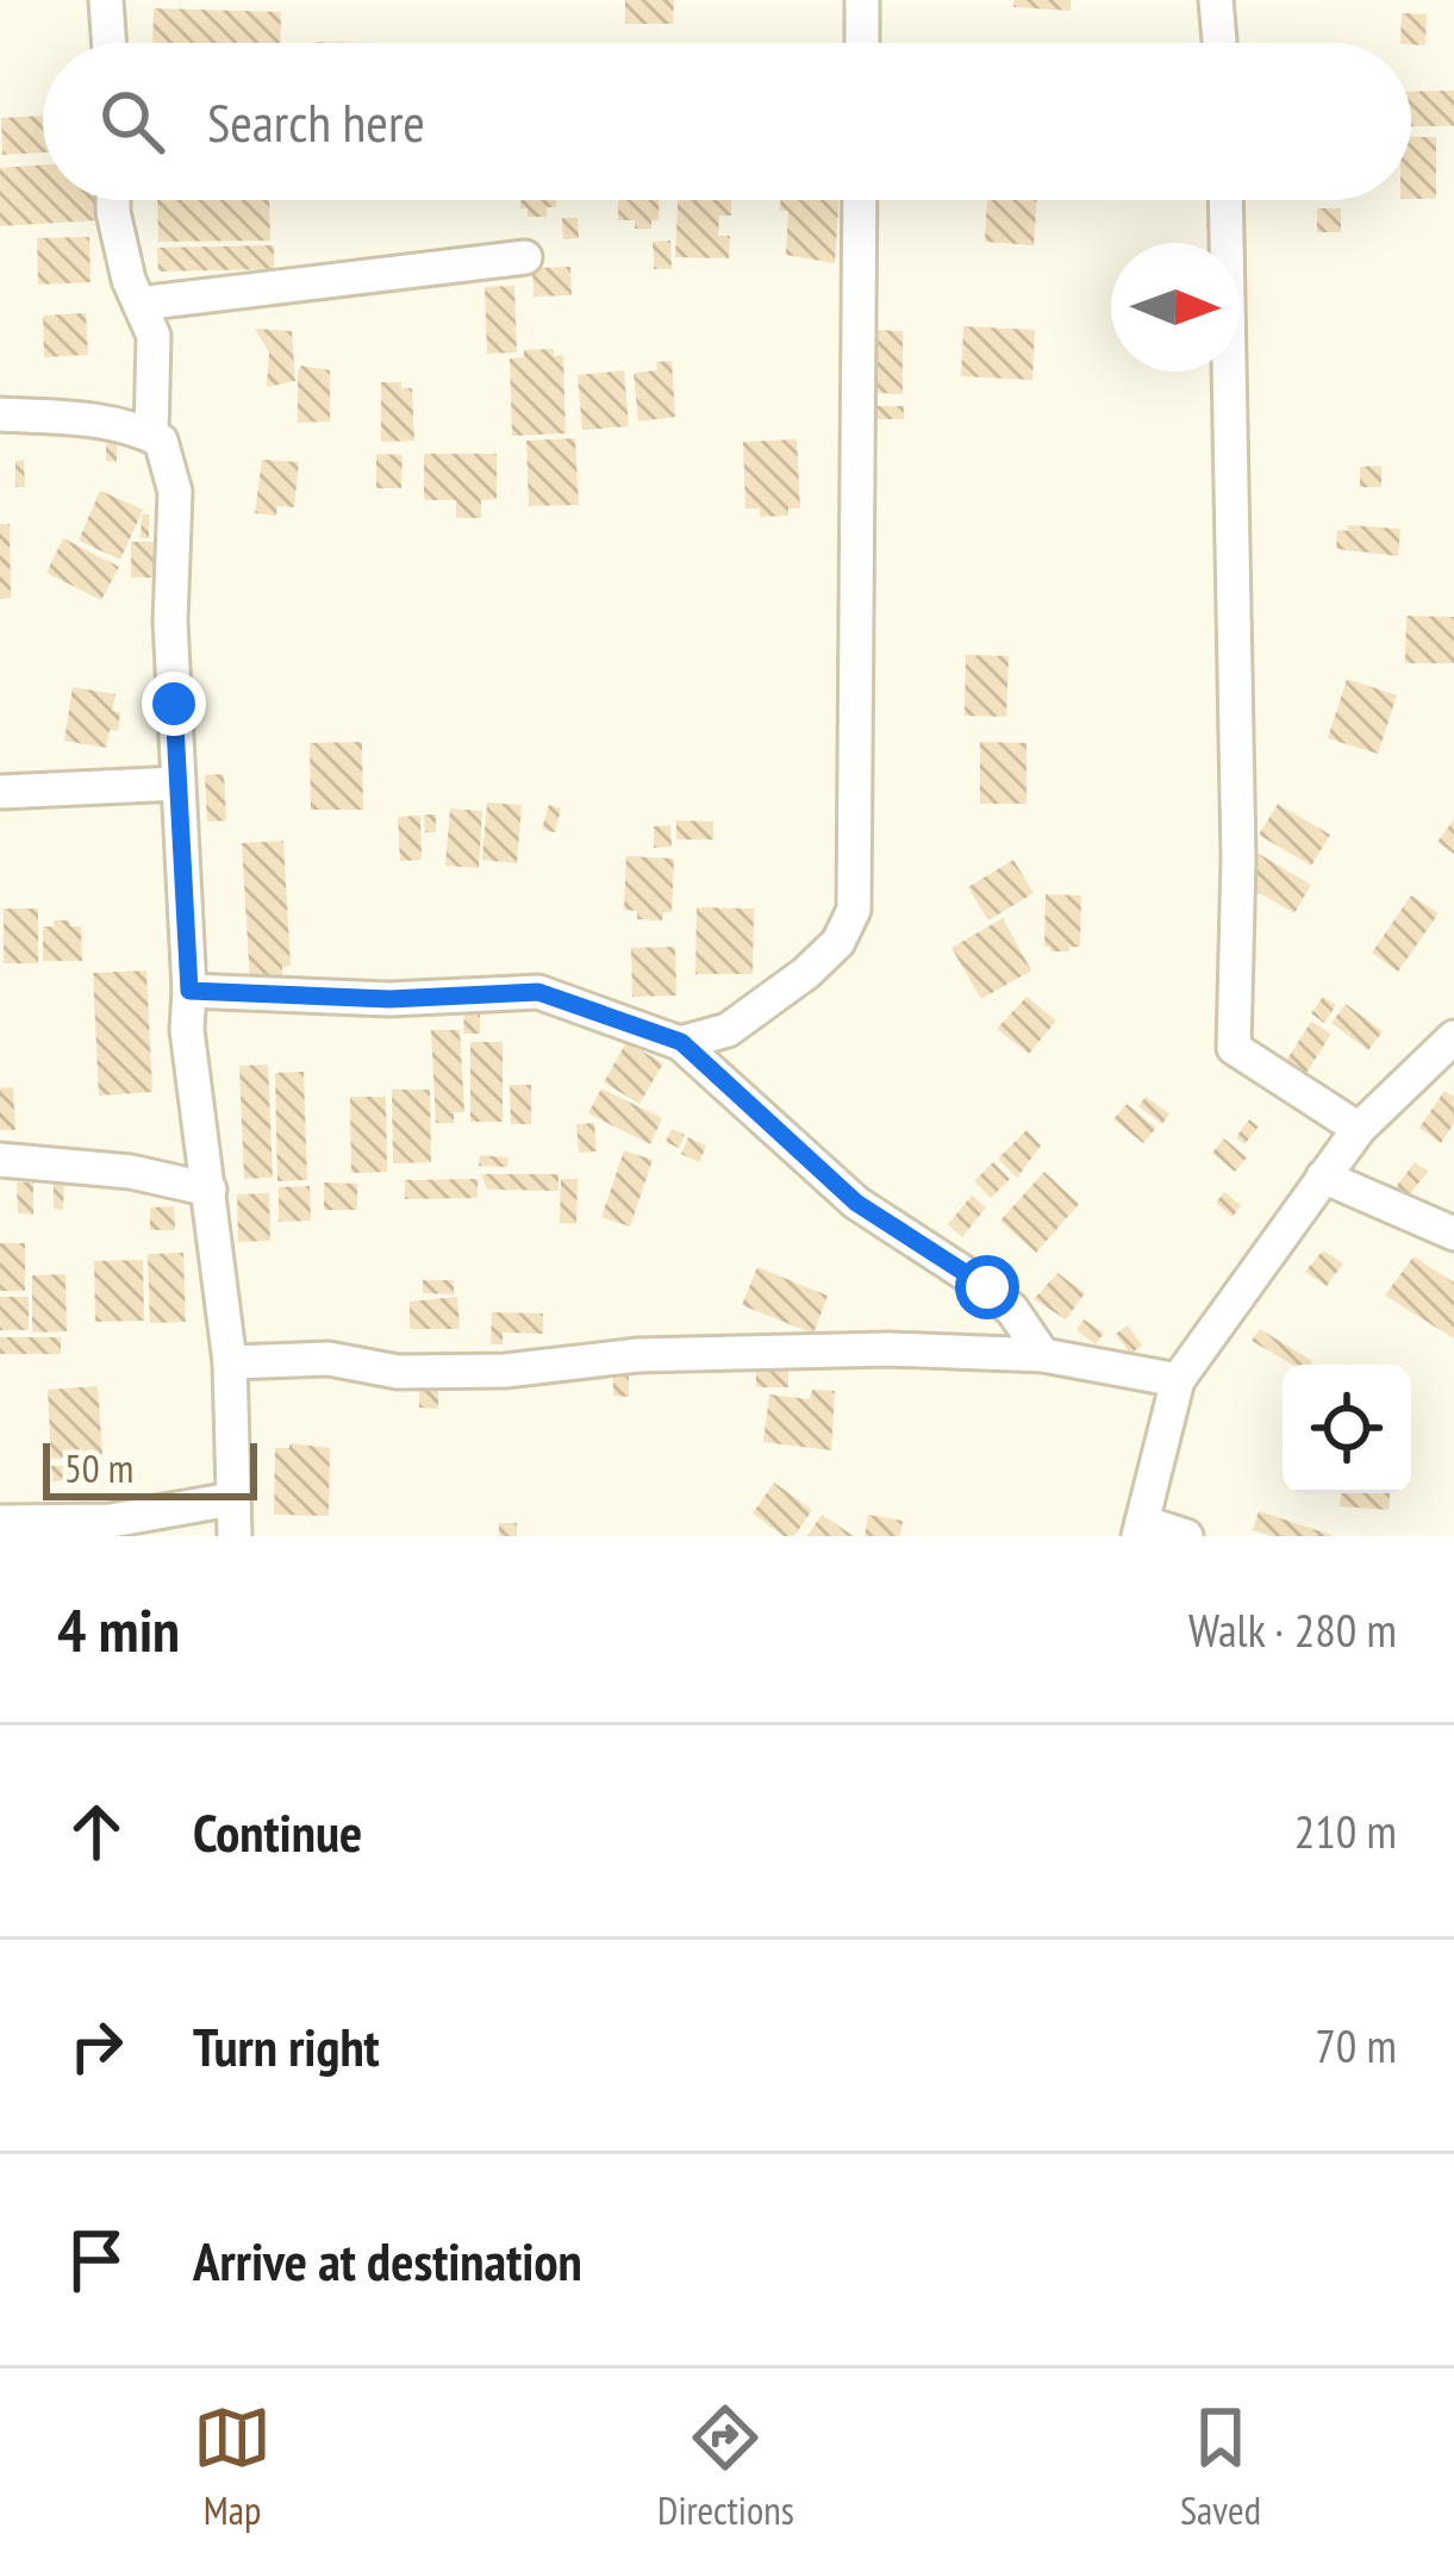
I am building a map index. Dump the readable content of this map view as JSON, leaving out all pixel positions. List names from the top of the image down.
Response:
{
  "scale_bar": "50 m",
  "north": "right",
  "page": {
    "search": "Search here",
    "scale": "50 m",
    "heading": ["4 min", "Walk · 280 m"],
    "list": [
      ["Continue", "210 m"],
      ["Turn right", "70 m"],
      "Arrive at destination"
    ],
    "nav": ["Map", "Directions", "Saved"]
  }
}
